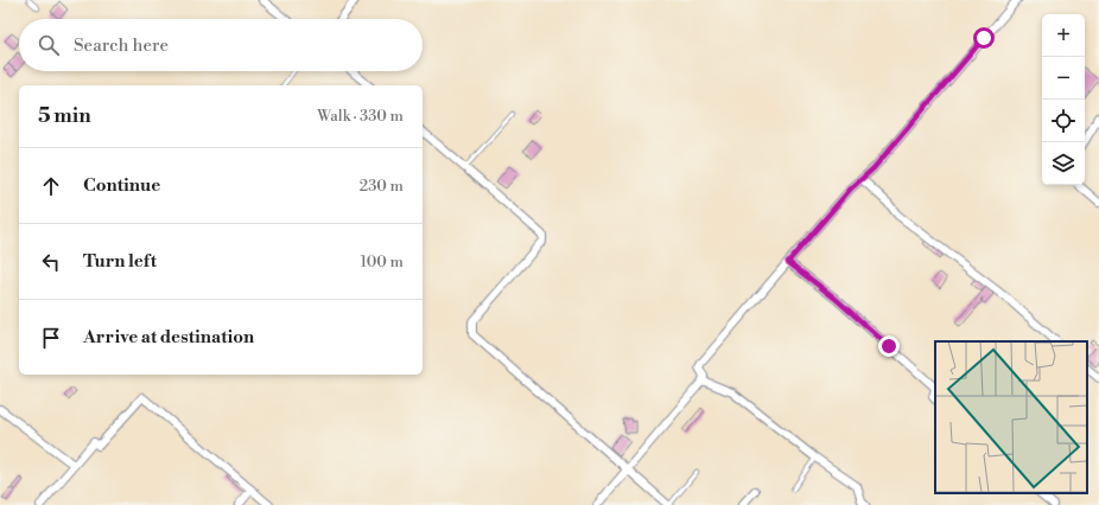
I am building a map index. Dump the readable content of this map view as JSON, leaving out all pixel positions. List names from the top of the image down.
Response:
{
  "page": {
    "map_buttons": ["+", "−"],
    "search": "Search here",
    "heading": ["5 min", "Walk · 330 m"],
    "list": [
      ["Continue", "230 m"],
      ["Turn left", "100 m"],
      "Arrive at destination"
    ]
  }
}
